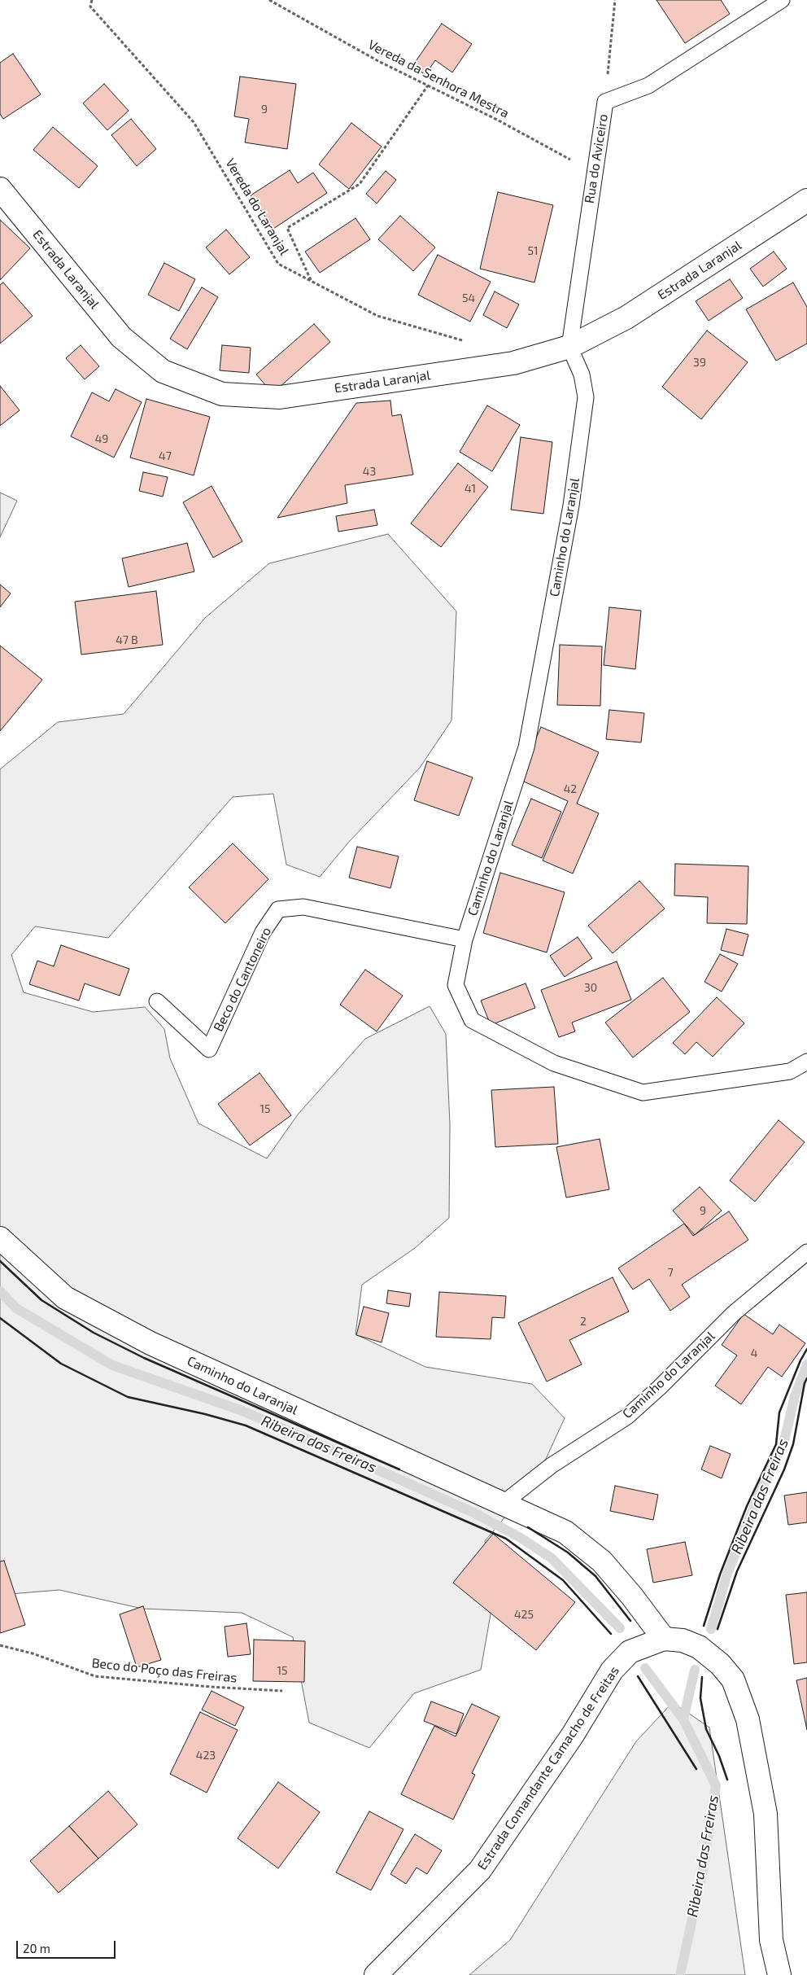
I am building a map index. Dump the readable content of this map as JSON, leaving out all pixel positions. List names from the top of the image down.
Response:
{
  "streets": {
    "street": ["Estrada Laranjal", "Caminho do Laranjal", "Estrada Comandante Camacho de Freitas"],
    "lane": ["Rua do Aviceiro", "Beco do Cantoneiro"],
    "path": ["Vereda da Senhora Mestra", "Vereda do Laranjal", "Beco do Poço das Freiras"]
  },
  "crossings": [
    ["Vereda da Senhora Mestra", "Rua do Aviceiro"],
    ["Rua do Aviceiro", "Estrada Laranjal"],
    ["Rua do Aviceiro", "Caminho do Laranjal"],
    ["Estrada Laranjal", "Caminho do Laranjal"],
    ["Caminho do Laranjal", "Beco do Cantoneiro"],
    ["Caminho do Laranjal", "Estrada Comandante Camacho de Freitas"]
  ],
  "water": ["Ribeira das Freiras"],
  "house_numbers": [
    "9",
    "51",
    "54",
    "39",
    "49",
    "47",
    "43",
    "41",
    "47 B",
    "42",
    "30",
    "15",
    "9",
    "7",
    "2",
    "4",
    "425",
    "15",
    "423"
  ],
  "scale_bar": "20 m"
}
